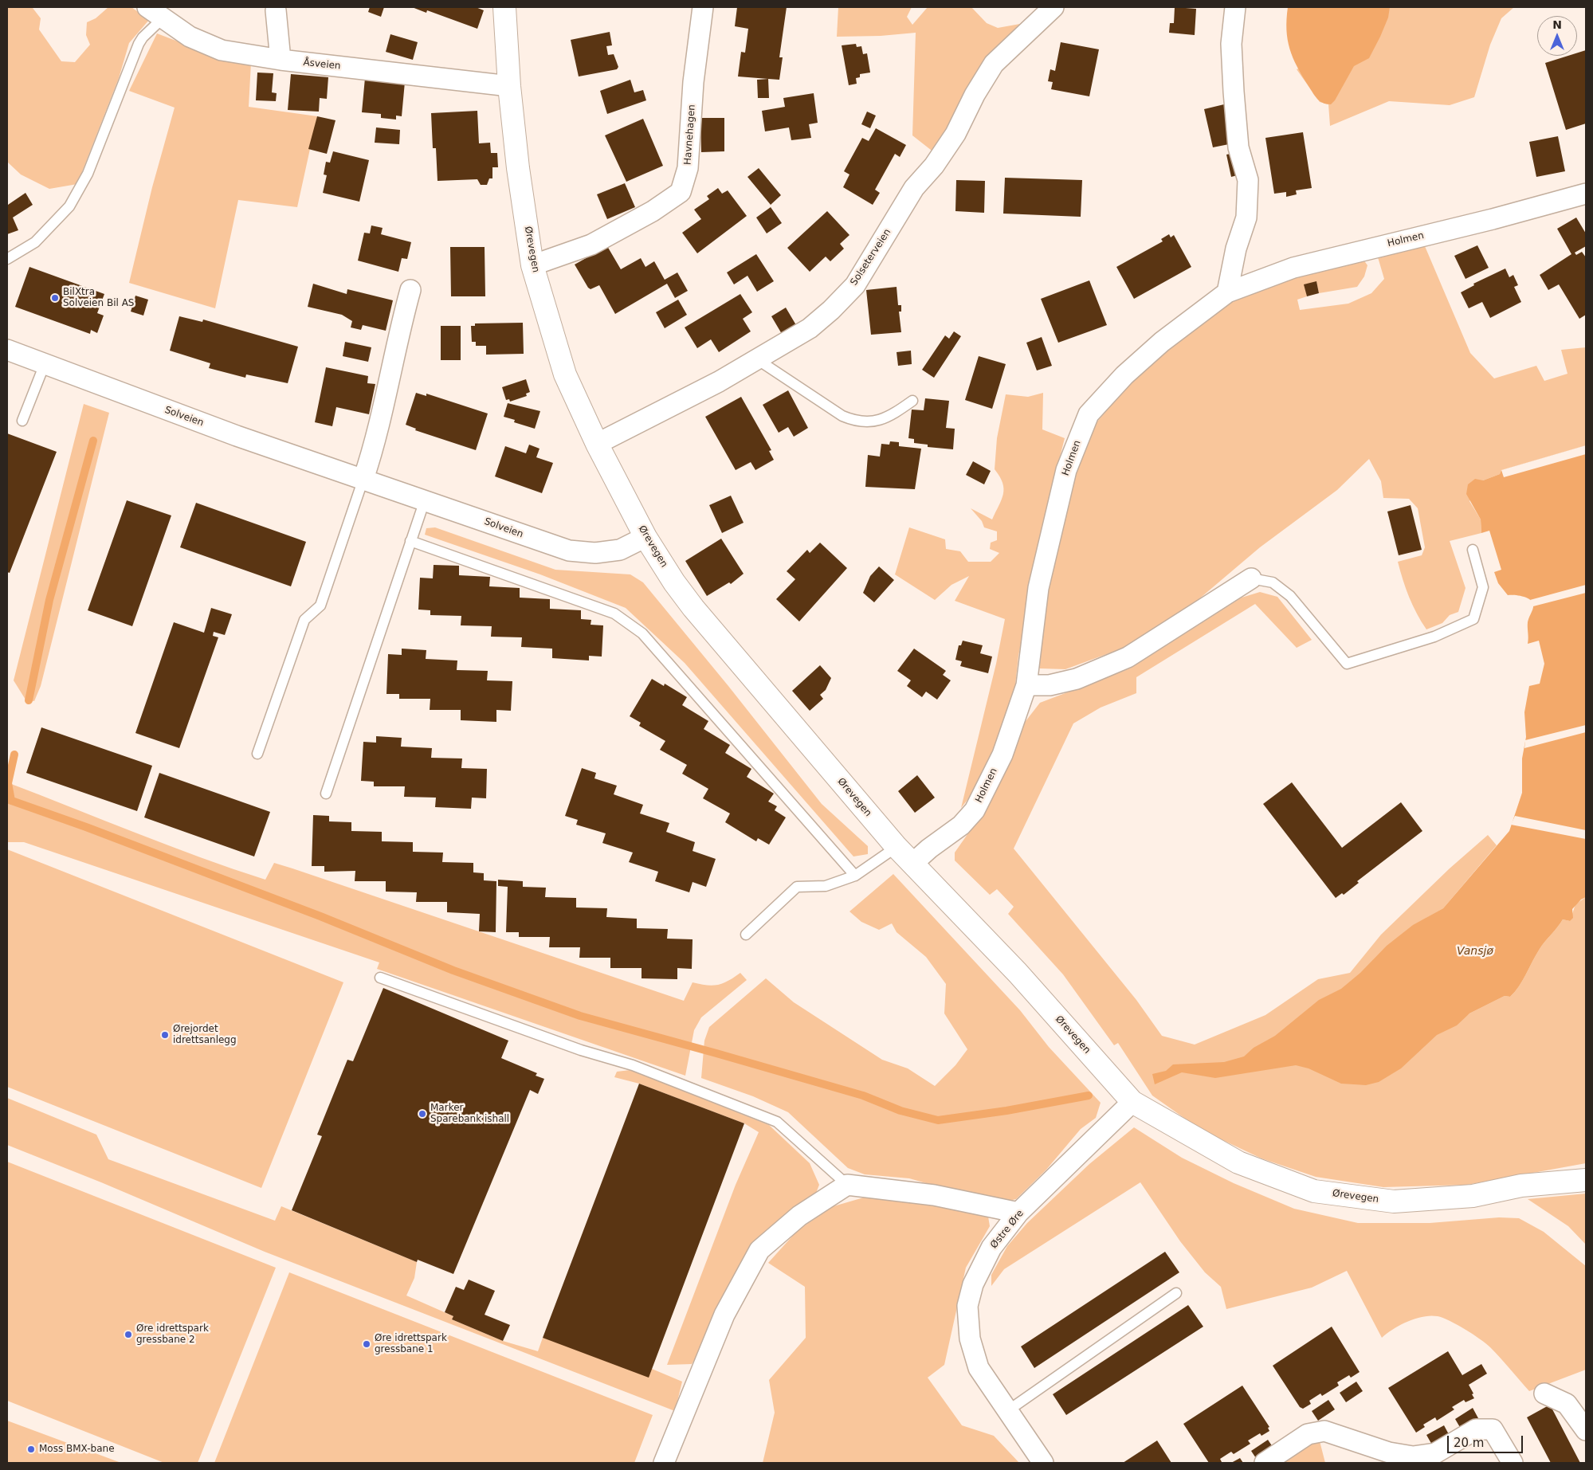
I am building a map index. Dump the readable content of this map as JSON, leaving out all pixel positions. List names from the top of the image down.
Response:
{
  "streets": {
    "street": [
      "Åsveien",
      "Havnehagen",
      "Holmen",
      "Ørevegen",
      "Solseterveien",
      "Solveien",
      "Østre Øre"
    ]
  },
  "crossings": [
    ["Åsveien", "Ørevegen"],
    ["Havnehagen", "Ørevegen"],
    ["Holmen", "Ørevegen"],
    ["Ørevegen", "Solseterveien"],
    ["Ørevegen", "Solveien"],
    ["Ørevegen", "Østre Øre"]
  ],
  "water": ["Vansjø"],
  "places": [
    "BilXtra Solveien Bil AS",
    "Ørejordet idrettsanlegg",
    "Marker Sparebank ishall",
    "Øre idrettspark gressbane 2",
    "Øre idrettspark gressbane 1",
    "Moss BMX-bane"
  ],
  "scale_bar": "20 m",
  "north": "top"
}
